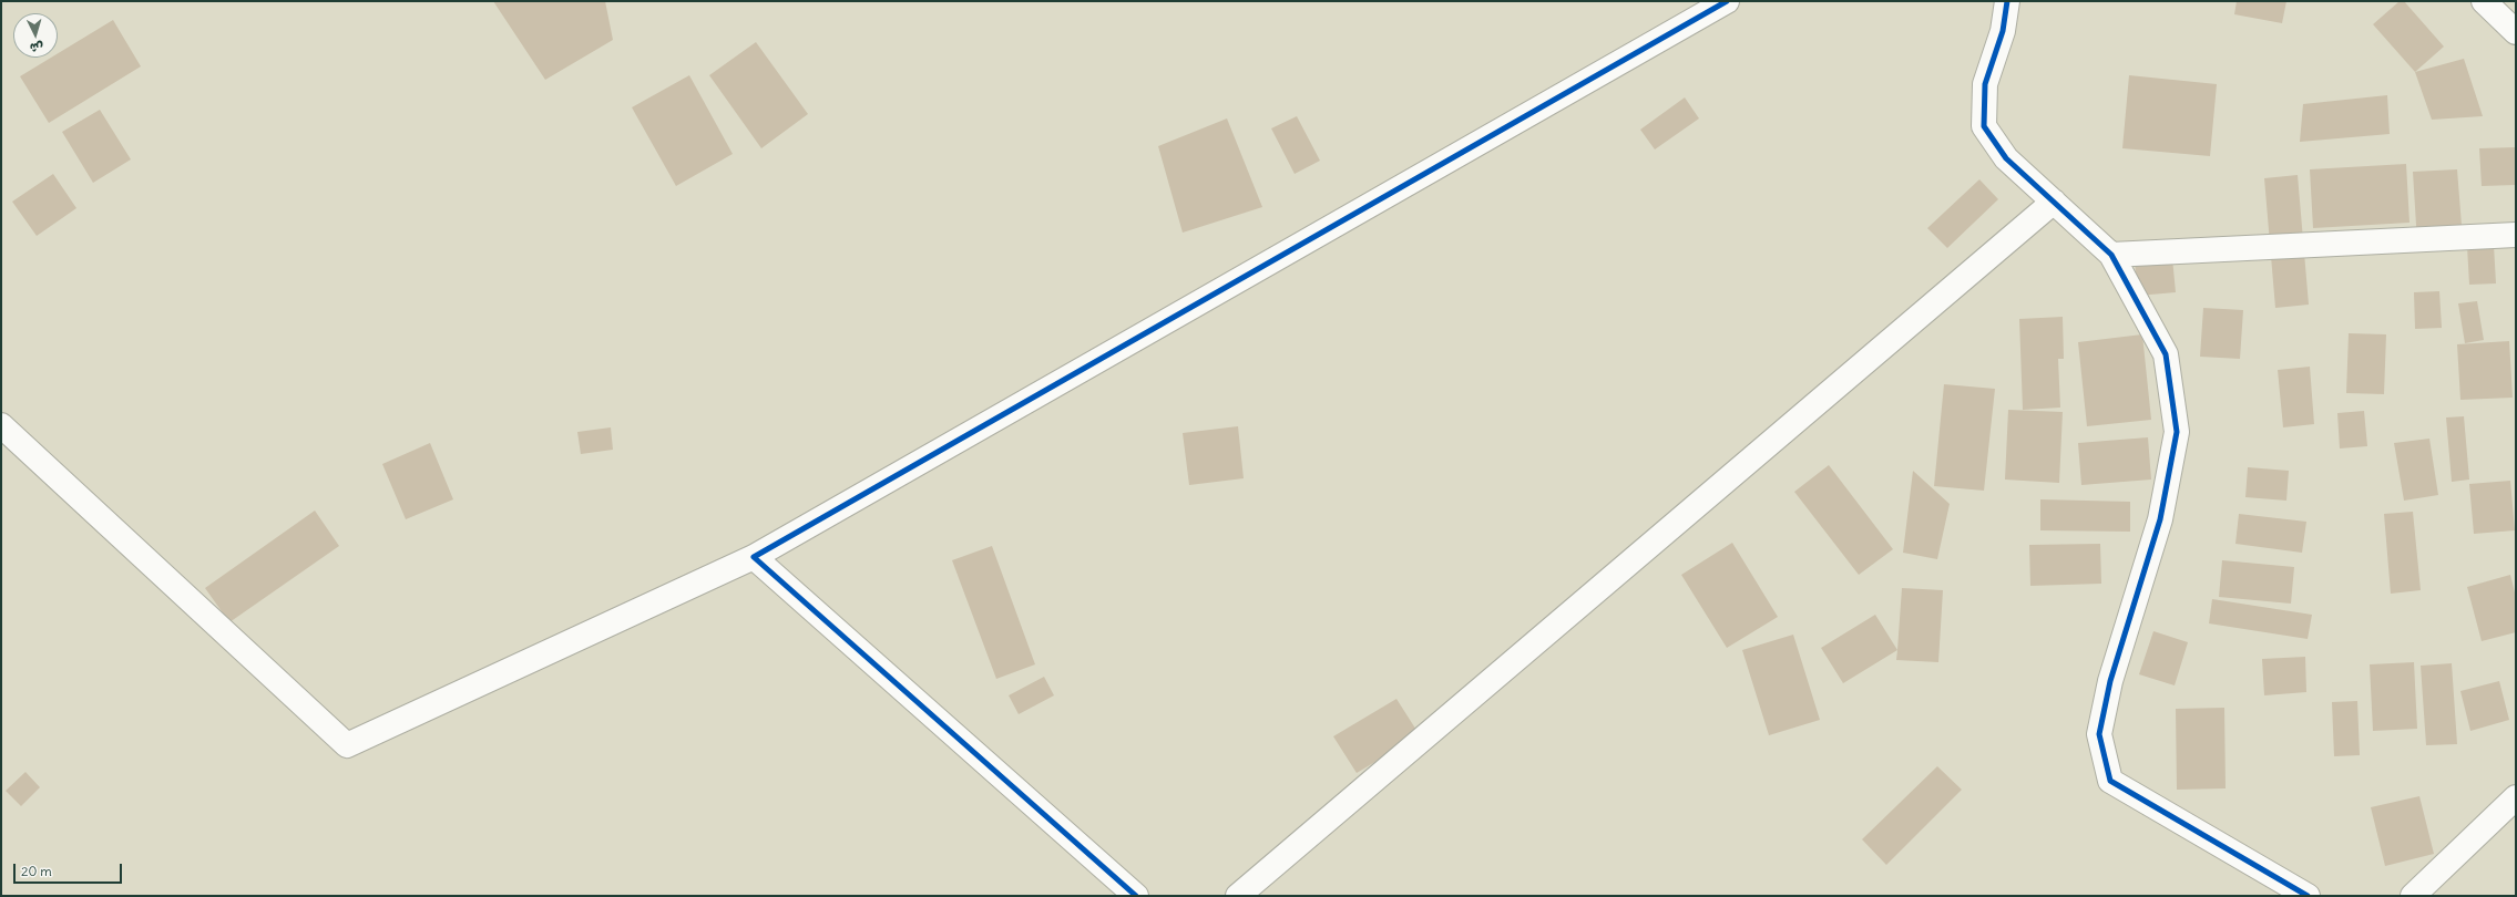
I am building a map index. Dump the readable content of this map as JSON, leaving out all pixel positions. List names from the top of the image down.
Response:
{
  "scale_bar": "20 m",
  "north": "bottom"
}
